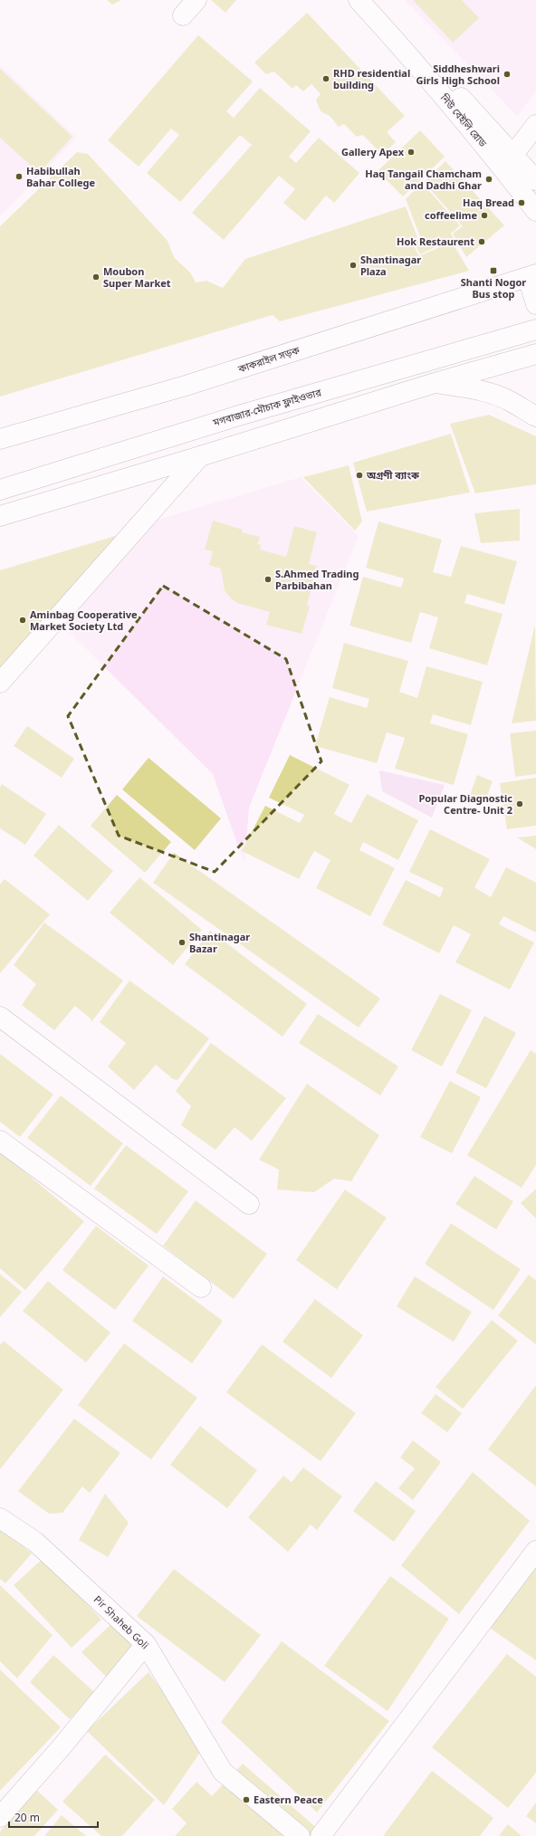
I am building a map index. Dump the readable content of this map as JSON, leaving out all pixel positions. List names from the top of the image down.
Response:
{
  "streets": {
    "main road": ["কাকরাইল সড়ক", "মগবাজার-মৌচাক ফ্লাইওভার", "Pir Shaheb Goli"]
  },
  "places": {
    "other": [
      "Siddheshwari Girls High School",
      "RHD residential building",
      "Gallery Apex",
      "Habibullah Bahar College",
      "Haq Tangail Chamcham and Dadhi Ghar",
      "Haq Bread",
      "coffeelime",
      "Hok Restaurent",
      "Shantinagar Plaza",
      "Moubon Super Market",
      "অগ্রণী ব্যাংক",
      "S.Ahmed Trading Parbibahan",
      "Aminbag Cooperative Market Society Ltd",
      "Popular Diagnostic Centre- Unit 2",
      "Shantinagar Bazar",
      "Eastern Peace"
    ],
    "transit": ["Shanti Nogor Bus stop"]
  },
  "scale_bar": "20 m"
}
